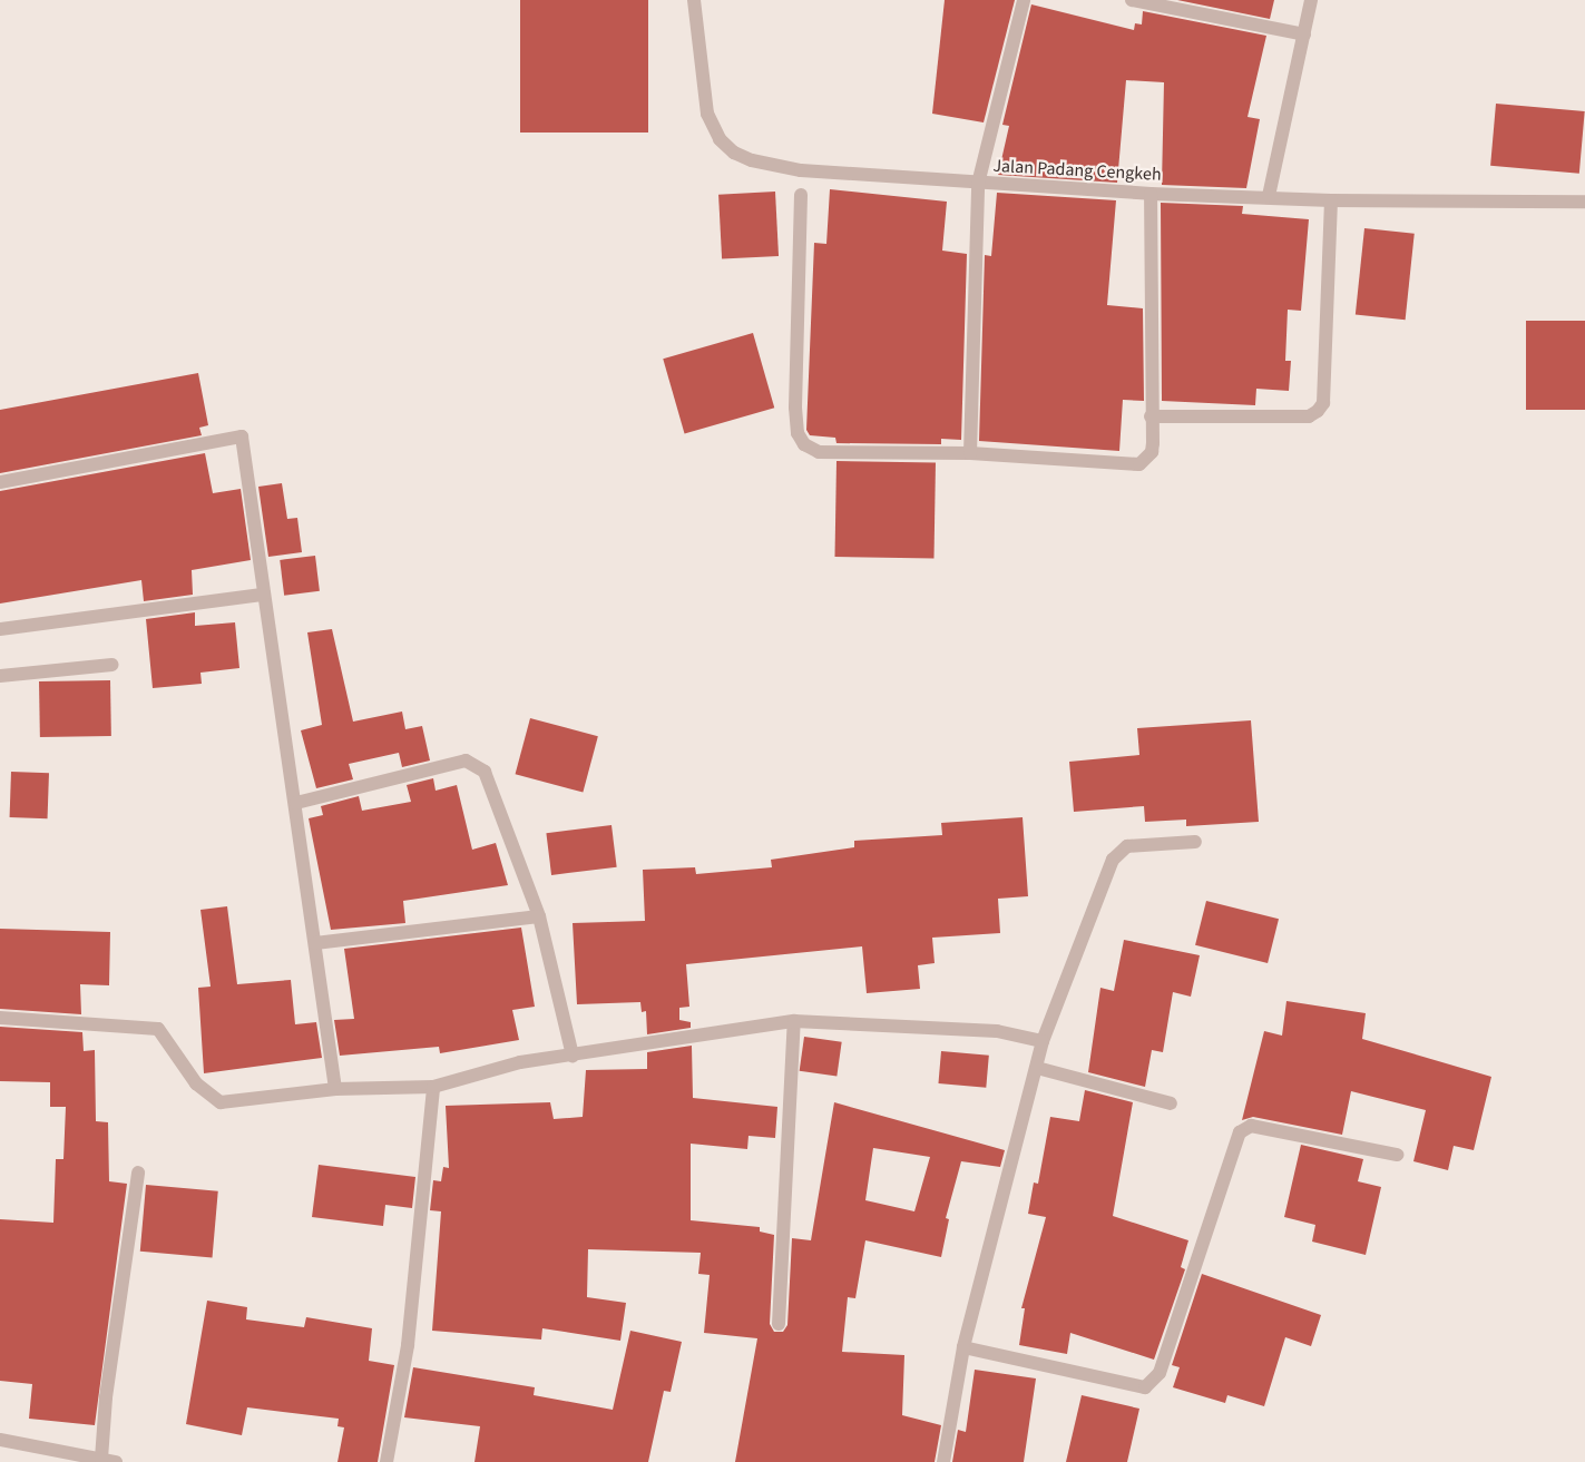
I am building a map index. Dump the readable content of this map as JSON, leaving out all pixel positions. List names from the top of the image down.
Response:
{
  "streets": {
    "street": ["Jalan Padang Cengkeh"]
  }
}
